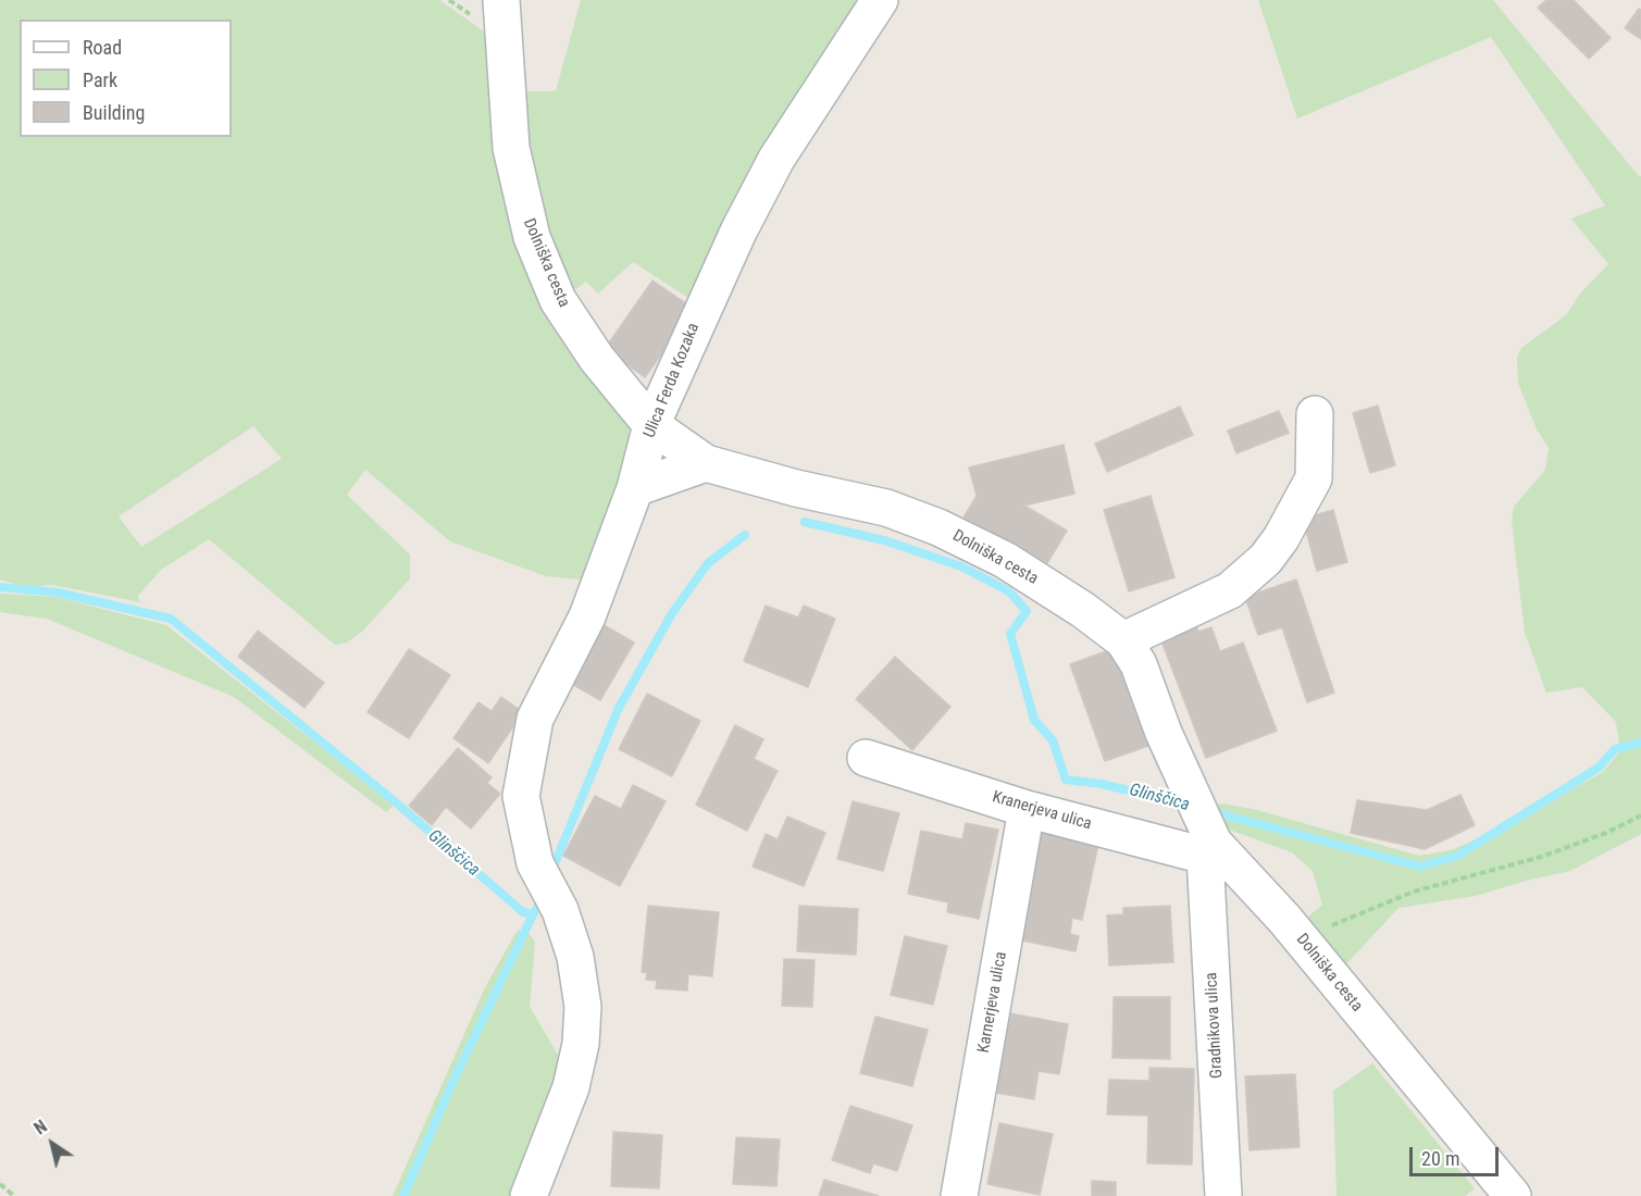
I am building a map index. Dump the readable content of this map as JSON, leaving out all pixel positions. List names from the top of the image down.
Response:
{
  "streets": {
    "street": [
      "Dolniška cesta",
      "Ulica Ferda Kozaka",
      "Kranerjeva ulica",
      "Karnerjeva ulica",
      "Gradnikova ulica"
    ]
  },
  "crossings": [
    ["Dolniška cesta", "Ulica Ferda Kozaka"],
    ["Dolniška cesta", "Kranerjeva ulica"],
    ["Dolniška cesta", "Gradnikova ulica"],
    ["Kranerjeva ulica", "Karnerjeva ulica"],
    ["Kranerjeva ulica", "Gradnikova ulica"]
  ],
  "water": ["Glinščica"],
  "legend": ["Road", "Park", "Building"],
  "scale_bar": "20 m",
  "north": "top left"
}
